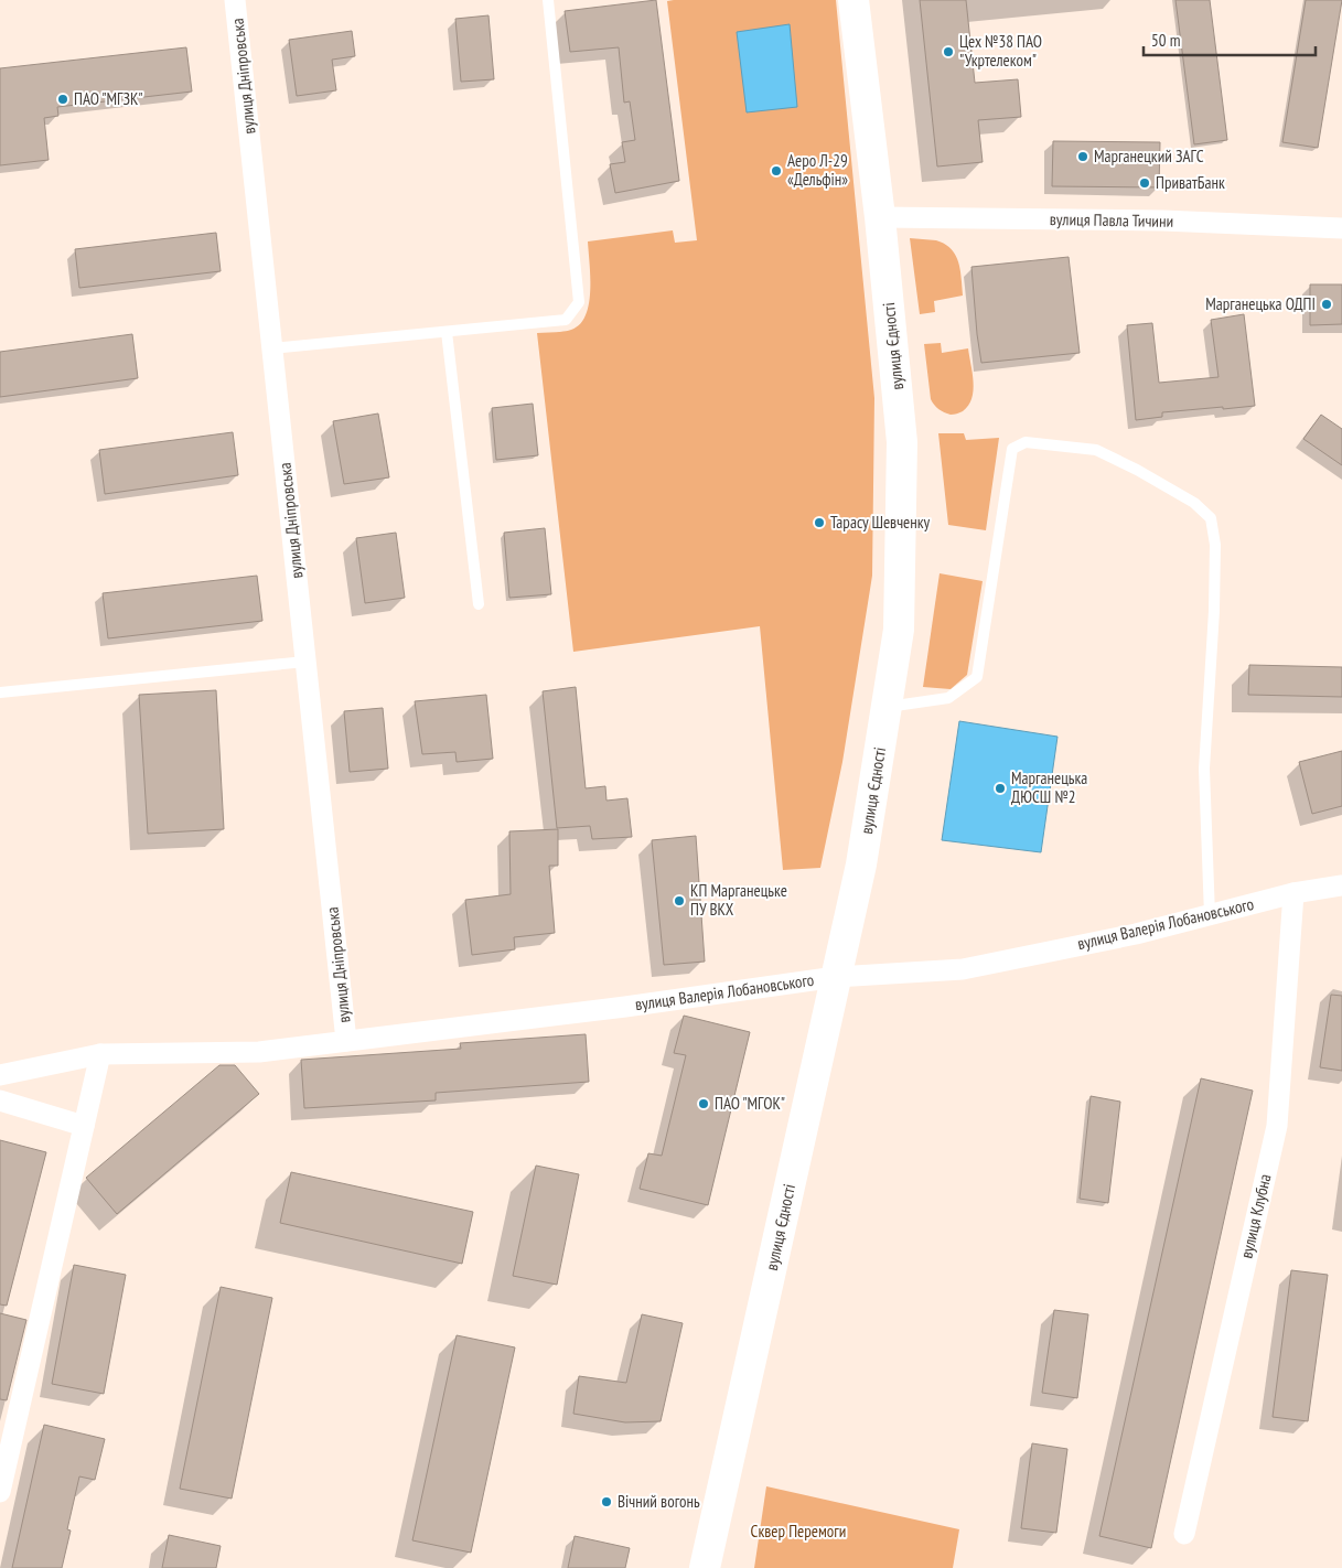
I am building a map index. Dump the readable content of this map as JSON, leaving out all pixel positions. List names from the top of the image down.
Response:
{
  "streets": {
    "street": [
      "вулиця Дніпровська",
      "вулиця Павла Тичини",
      "вулиця Єдності",
      "вулиця Валерія Лобановського",
      "вулиця Клубна"
    ]
  },
  "crossings": [
    ["вулиця Дніпровська", "вулиця Валерія Лобановського"],
    ["вулиця Павла Тичини", "вулиця Єдності"],
    ["вулиця Єдності", "вулиця Валерія Лобановського"],
    ["вулиця Валерія Лобановського", "вулиця Клубна"]
  ],
  "parks": ["Сквер Перемоги"],
  "places": [
    "Цех №38 ПАО \"Укртелеком\"",
    "ПАО \"МГЗК\"",
    "Марганецкий ЗАГС",
    "Аеро Л-29 «Дельфін»",
    "ПриватБанк",
    "Марганецька ОДПІ",
    "Тарасу Шевченку",
    "Марганецька ДЮСШ №2",
    "КП Марганецьке ПУ ВКХ",
    "ПАО \"МГОК\"",
    "Вічний вогонь"
  ],
  "scale_bar": "50 m"
}
